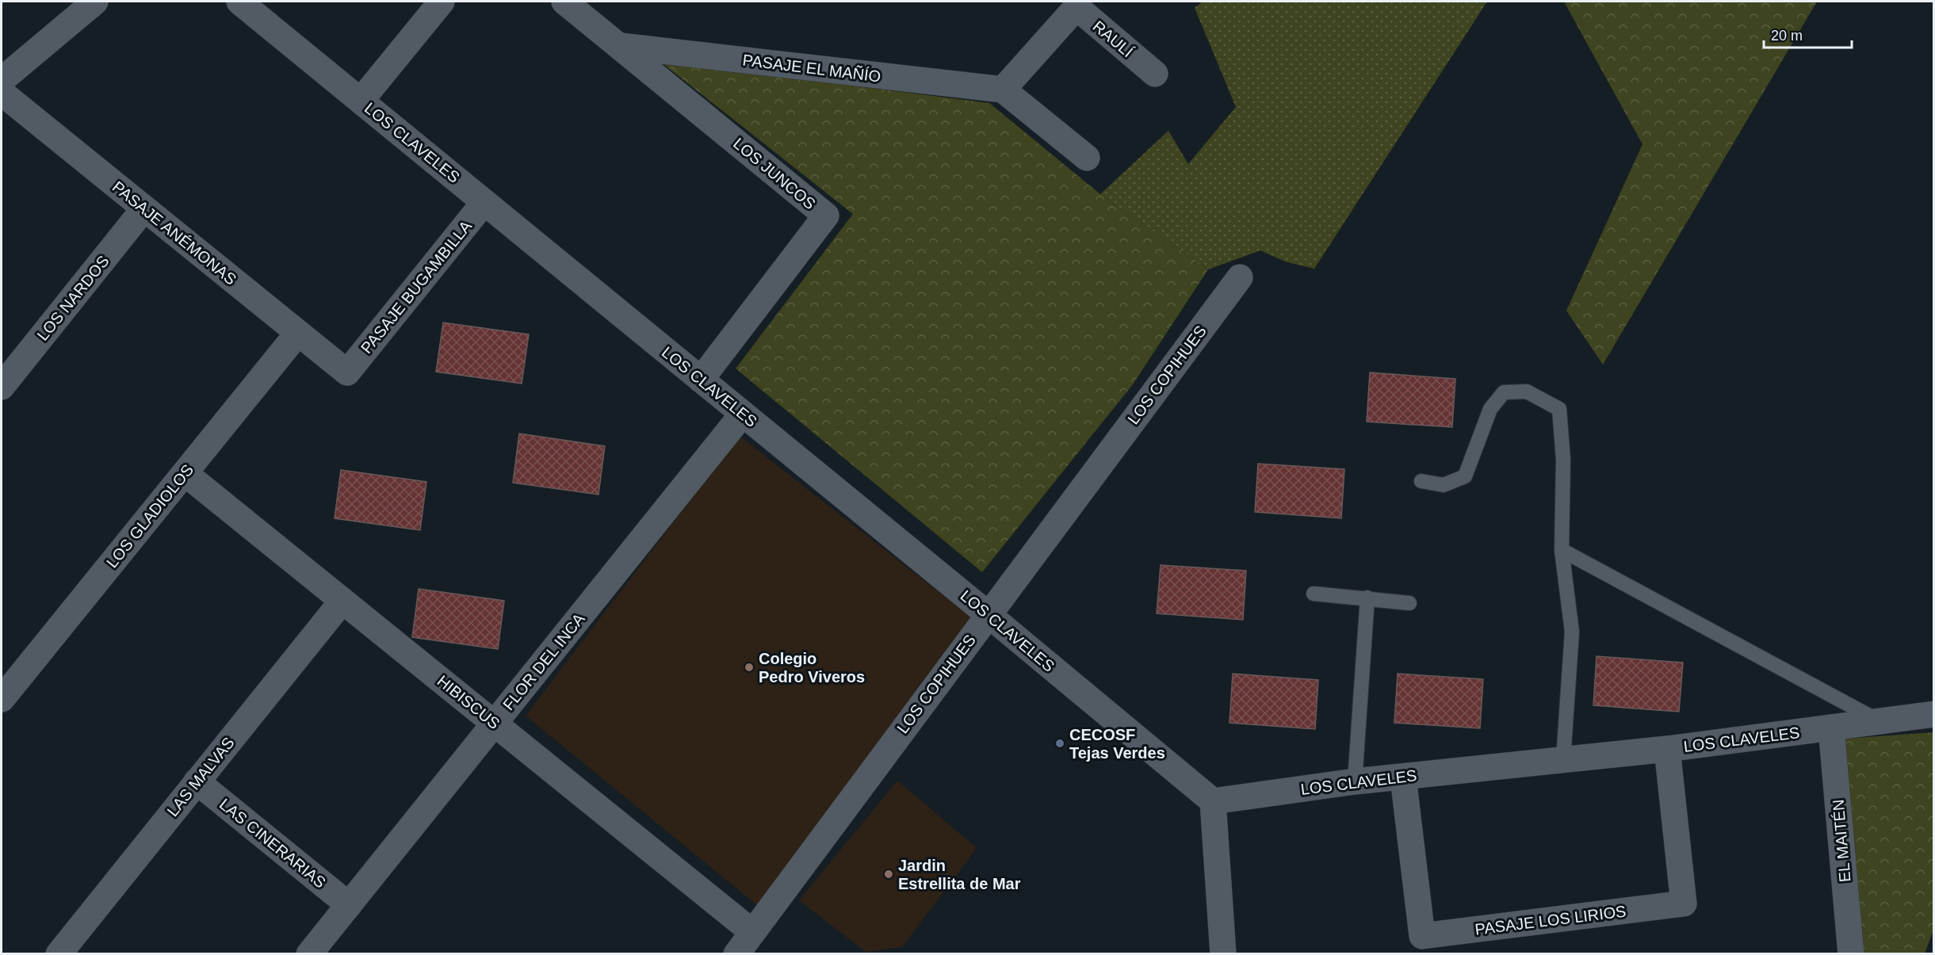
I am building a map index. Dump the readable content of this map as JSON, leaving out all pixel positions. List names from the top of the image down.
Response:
{
  "streets": {
    "street": [
      "RAULÍ",
      "PASAJE EL MAÑÍO",
      "LOS CLAVELES",
      "LOS JUNCOS",
      "PASAJE ANÉMONAS",
      "PASAJE BUGAMBILLA",
      "LOS NARDOS",
      "LOS COPIHUES",
      "LOS GLADIOLOS",
      "FLOR DEL INCA",
      "HIBISCUS",
      "LAS MALVAS",
      "EL MAITÉN",
      "LAS CINERARIAS",
      "PASAJE LOS LIRIOS"
    ]
  },
  "crossings": [
    ["PASAJE EL MAÑÍO", "LOS JUNCOS"],
    ["LOS CLAVELES", "LOS JUNCOS"],
    ["LOS CLAVELES", "PASAJE BUGAMBILLA"],
    ["LOS CLAVELES", "LOS COPIHUES"],
    ["LOS CLAVELES", "FLOR DEL INCA"],
    ["LOS CLAVELES", "EL MAITÉN"],
    ["LOS CLAVELES", "PASAJE LOS LIRIOS"],
    ["PASAJE ANÉMONAS", "PASAJE BUGAMBILLA"],
    ["PASAJE ANÉMONAS", "LOS NARDOS"],
    ["PASAJE ANÉMONAS", "LOS GLADIOLOS"],
    ["LOS COPIHUES", "HIBISCUS"],
    ["LOS GLADIOLOS", "HIBISCUS"],
    ["FLOR DEL INCA", "HIBISCUS"],
    ["FLOR DEL INCA", "LAS CINERARIAS"],
    ["HIBISCUS", "LAS MALVAS"],
    ["LAS MALVAS", "LAS CINERARIAS"]
  ],
  "places": ["Colegio Pedro Viveros", "CECOSF Tejas Verdes", "Jardin Estrellita de Mar"],
  "scale_bar": "20 m"
}
